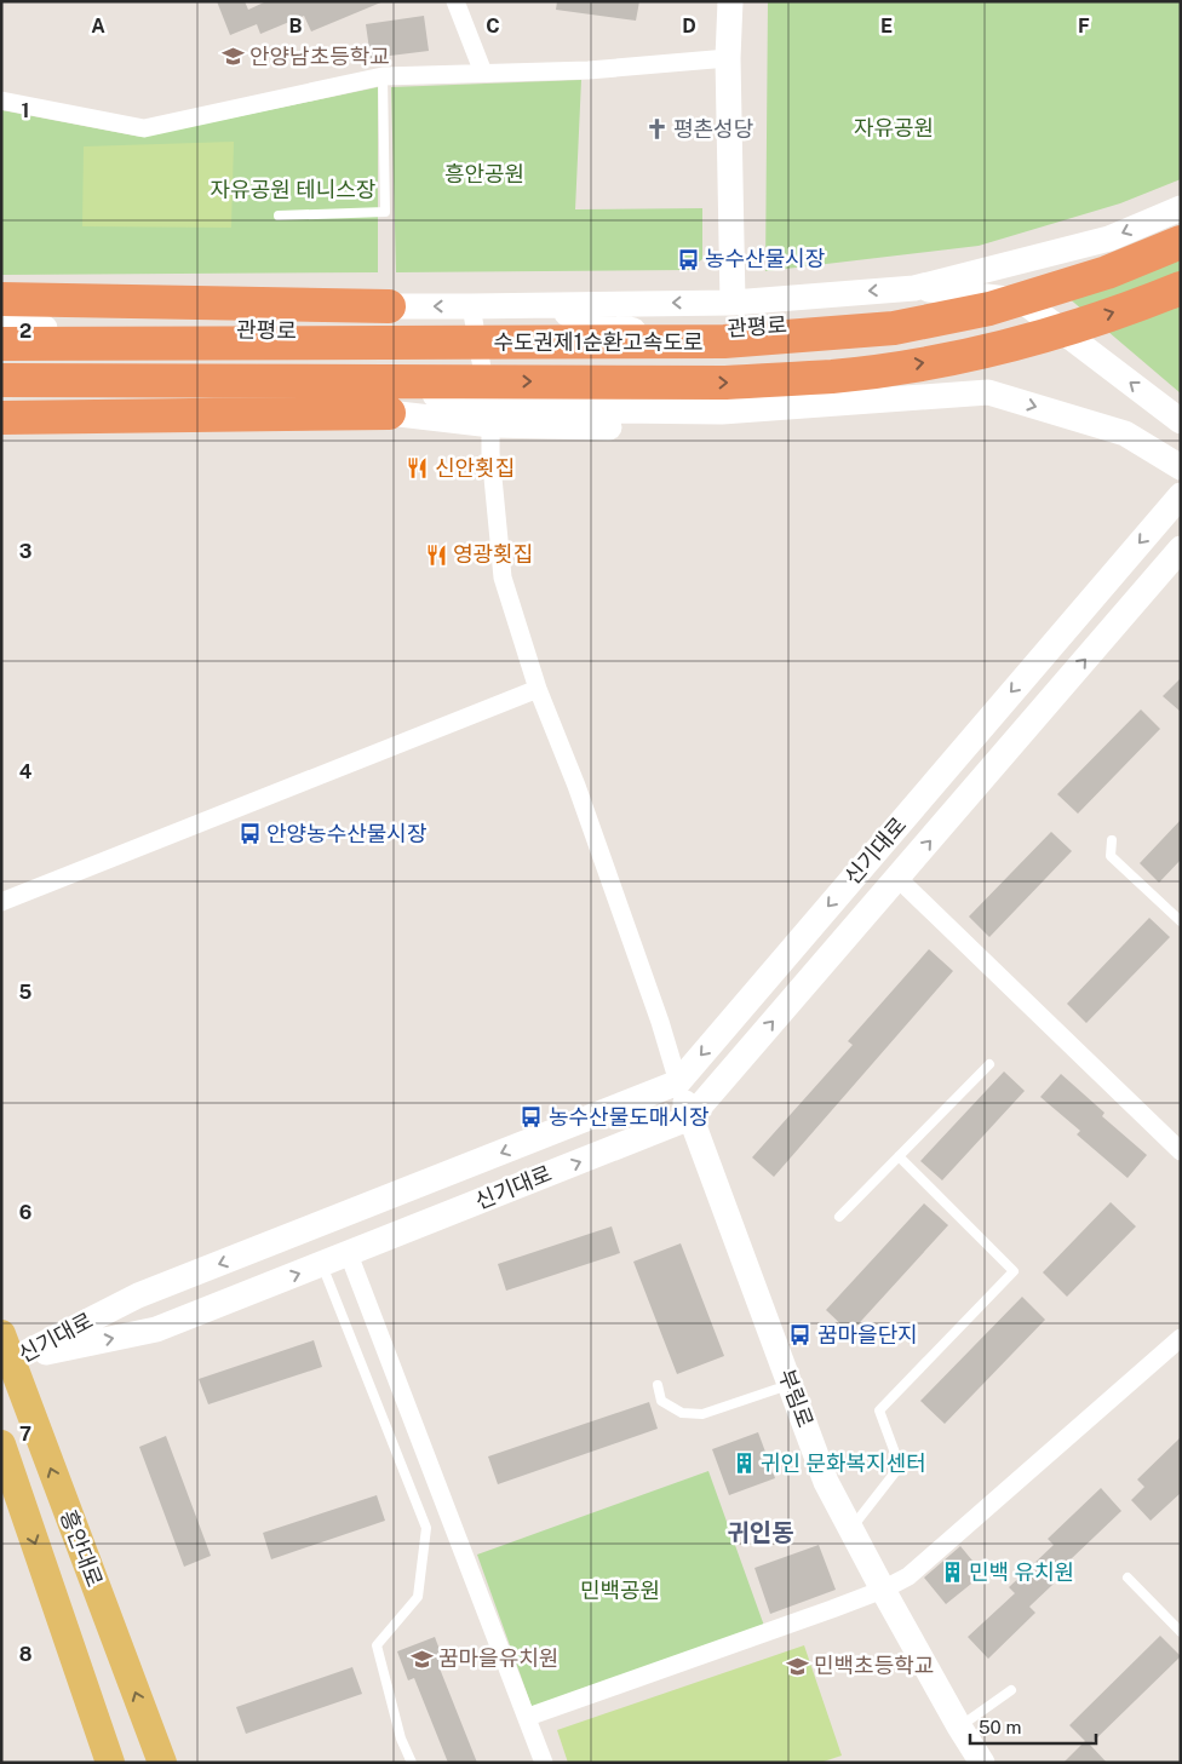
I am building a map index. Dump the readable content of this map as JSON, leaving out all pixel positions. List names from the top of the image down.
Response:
{
  "streets": {
    "highway": ["수도권제1순환고속도로"],
    "main road": ["흥안대로"],
    "street": ["관평로", "신기대로", "부림로"]
  },
  "crossings": [
    ["신기대로", "부림로"],
    ["신기대로", "흥안대로"]
  ],
  "districts": ["귀인동"],
  "parks": [
    "자유공원",
    "흥안공원",
    "자유공원 테니스장",
    "민백공원"
  ],
  "places": {
    "school or university": ["안양남초등학교", "꿈마을유치원", "민백초등학교"],
    "church": ["평촌성당"],
    "bus stop": [
      "농수산물시장",
      "안양농수산물시장",
      "농수산물도매시장",
      "꿈마을단지"
    ],
    "restaurant": ["신안횟집", "영광횟집"],
    "building": ["귀인 문화복지센터", "민백 유치원"]
  },
  "scale_bar": "50 m",
  "grid": {
    "columns": [
      "A",
      "B",
      "C",
      "D",
      "E",
      "F"
    ],
    "rows": [
      "1",
      "2",
      "3",
      "4",
      "5",
      "6",
      "7",
      "8"
    ]
  }
}
